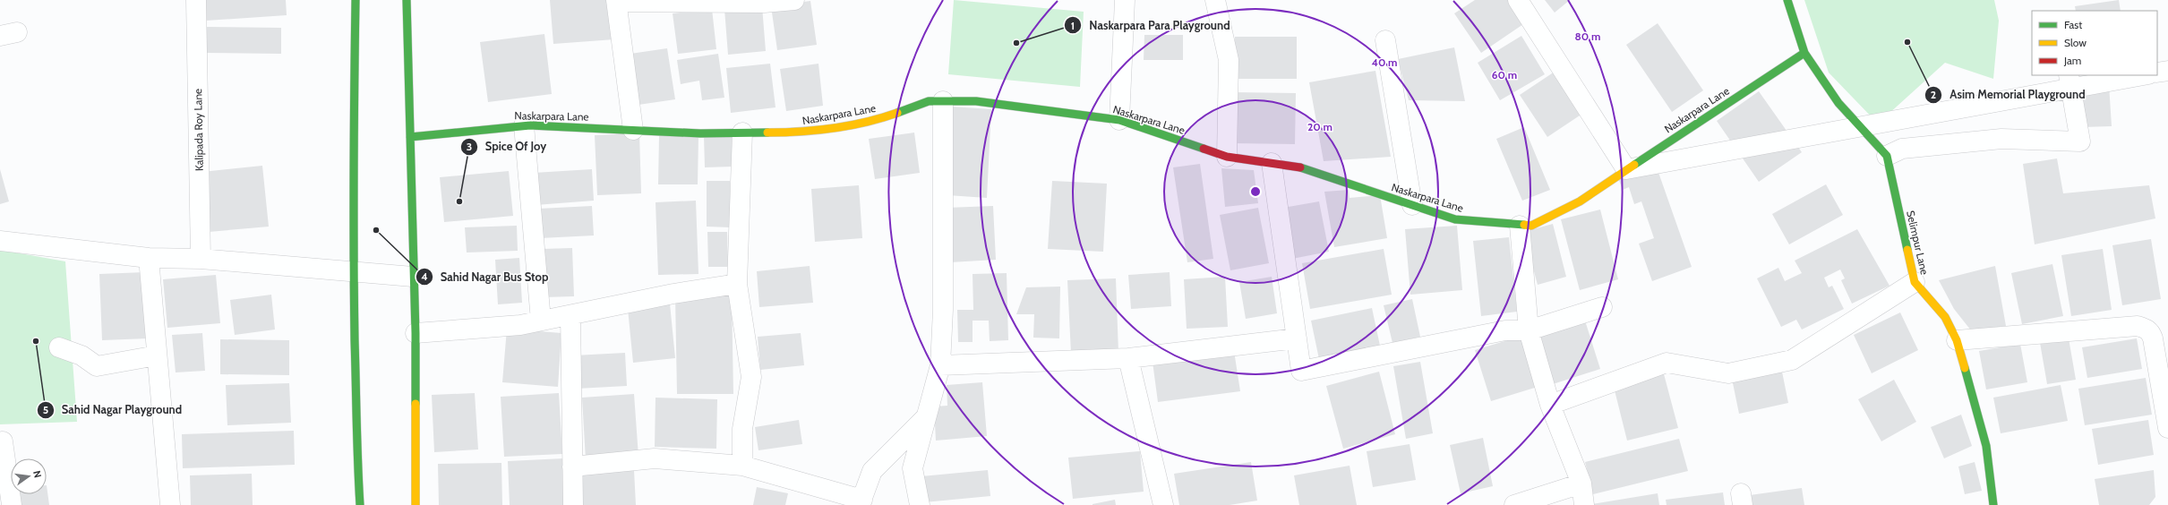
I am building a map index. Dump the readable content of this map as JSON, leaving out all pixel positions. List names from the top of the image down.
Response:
{
  "streets": {
    "street": ["Naskarpara Lane", "Kalipada Roy Lane", "Selimpur Lane"]
  },
  "places": [
    "Asim Memorial Playground",
    "Naskarpara Para Playground",
    "Spice Of Joy",
    "Sahid Nagar Bus Stop",
    "Sahid Nagar Playground"
  ],
  "legend": ["Fast", "Slow", "Jam"],
  "north": "right",
  "rings": [
    "80 m",
    "40 m",
    "60 m",
    "20 m"
  ]
}
